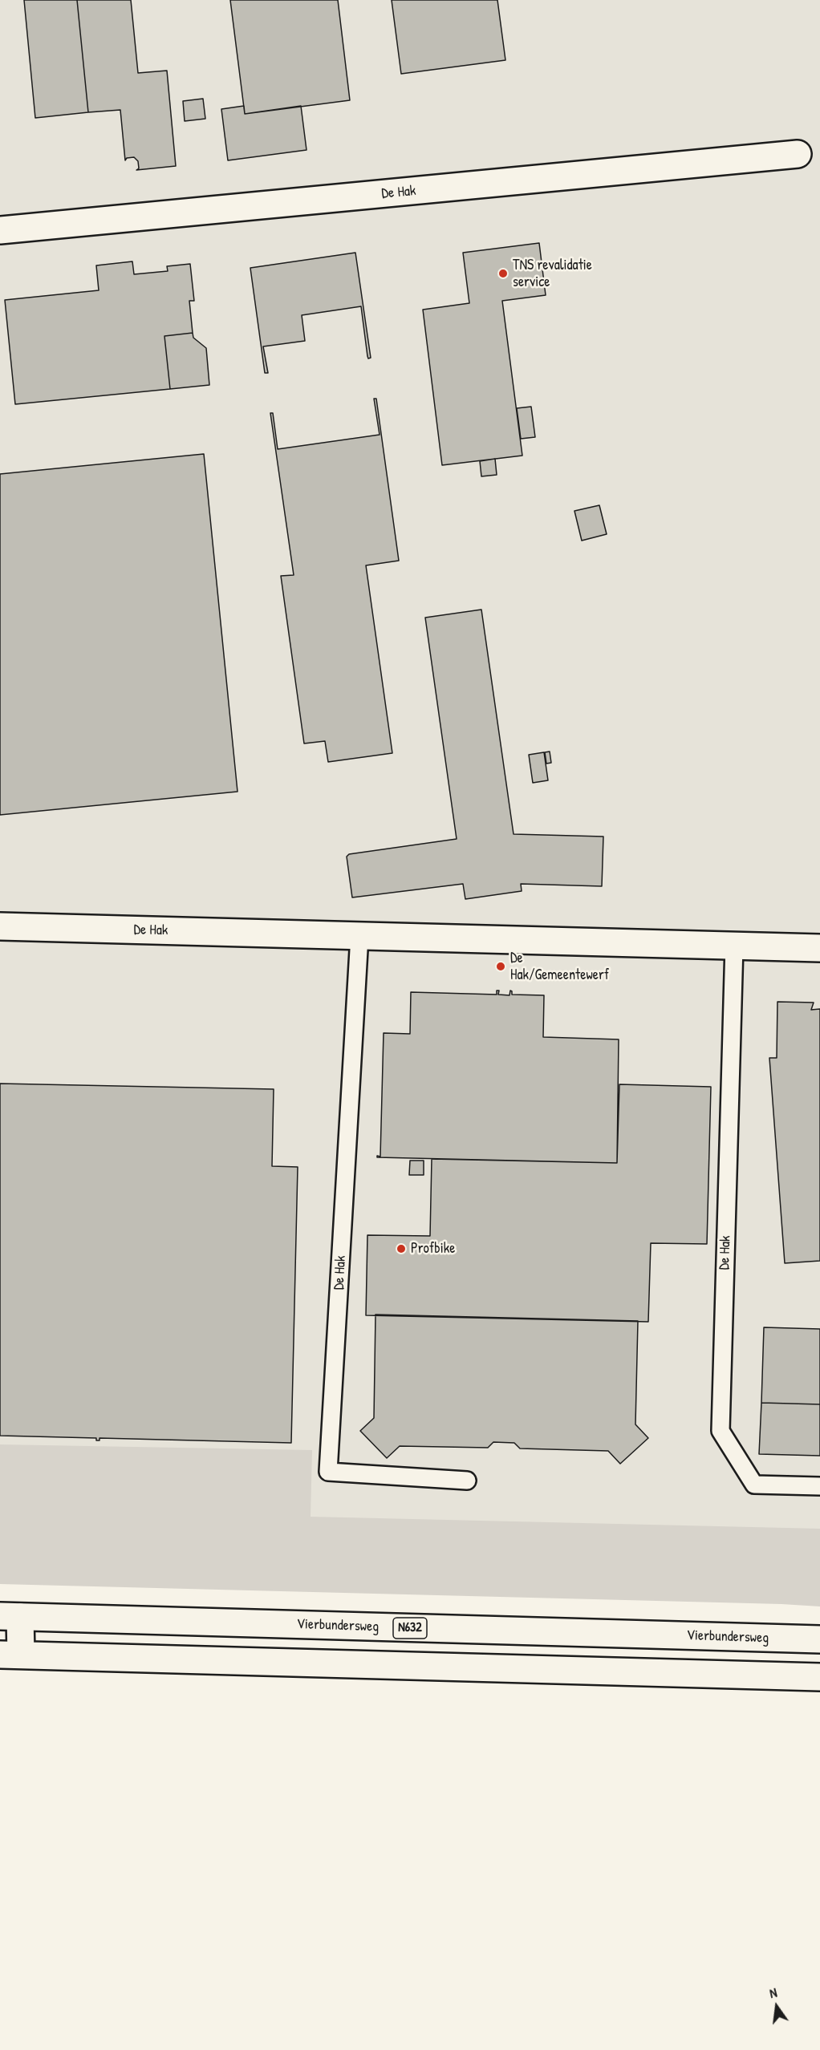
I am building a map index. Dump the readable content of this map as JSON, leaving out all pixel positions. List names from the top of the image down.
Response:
{
  "streets": {
    "street": ["De Hak", "Vierbundersweg", "N632"]
  },
  "places": ["TNS revalidatie service", "De Hak/Gemeentewerf", "Profbike"],
  "north": "top"
}
